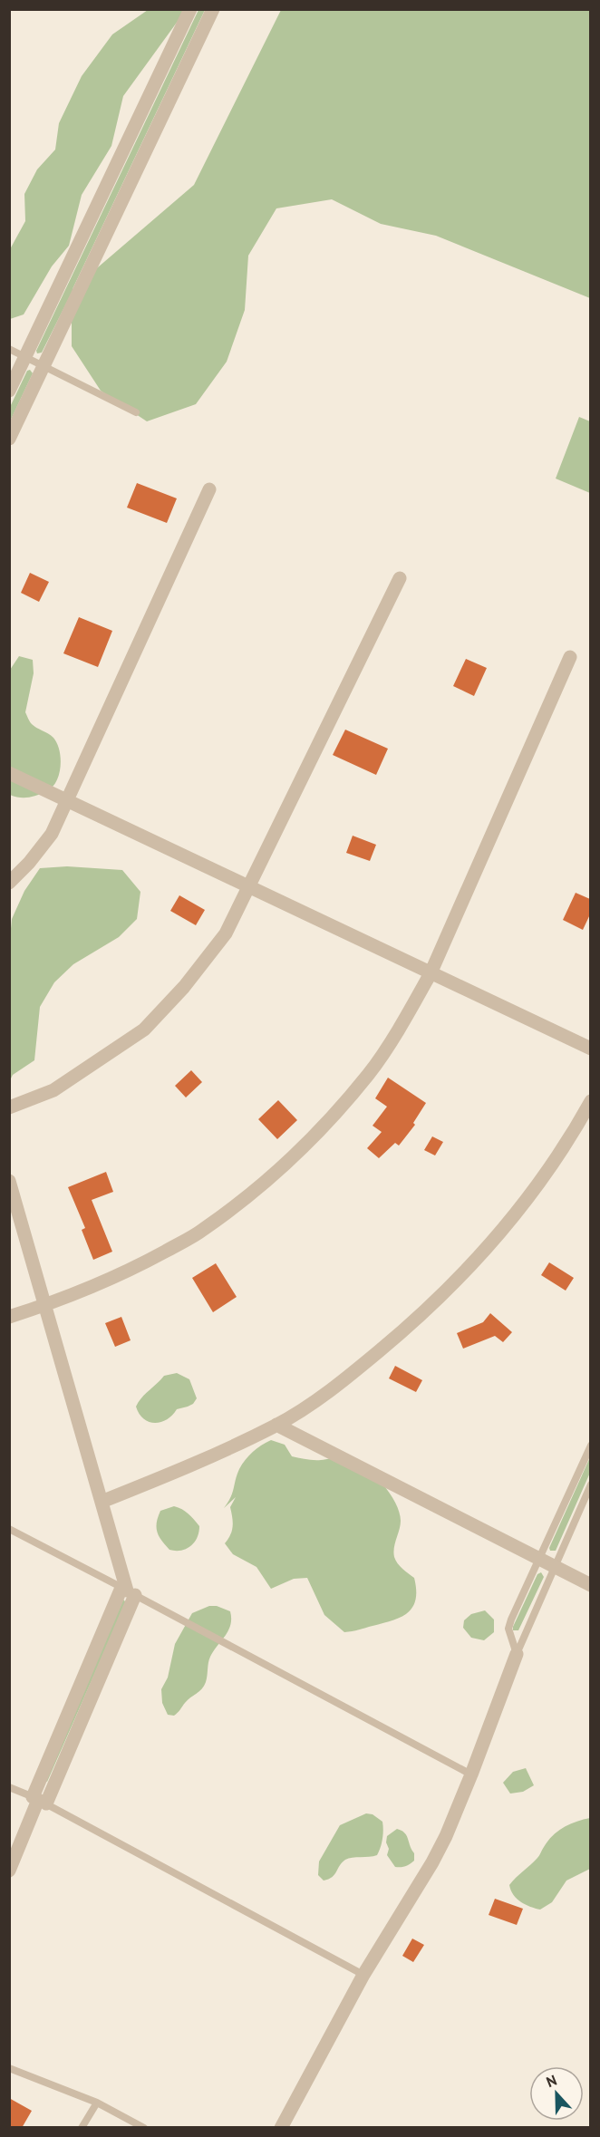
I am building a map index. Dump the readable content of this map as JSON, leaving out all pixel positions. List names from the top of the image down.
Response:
{
  "north": "top"
}
